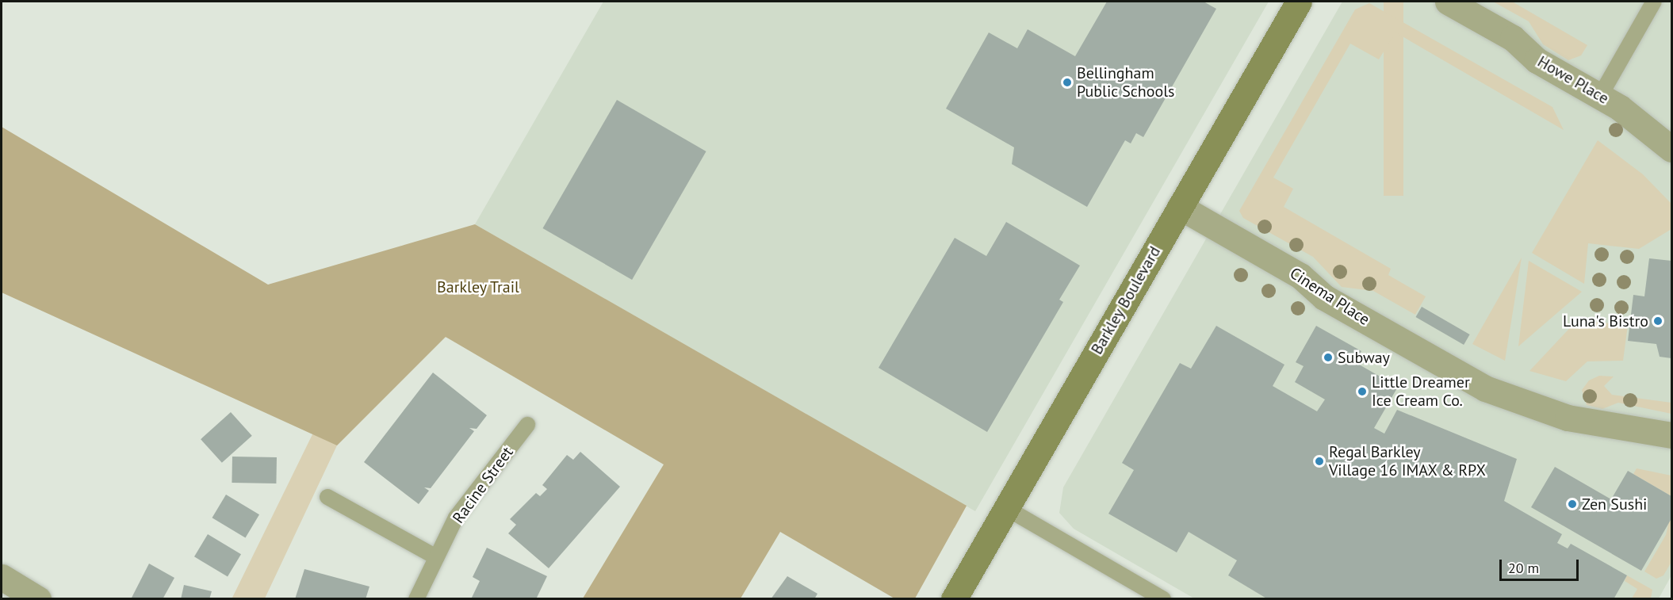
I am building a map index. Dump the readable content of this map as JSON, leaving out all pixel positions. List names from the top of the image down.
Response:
{
  "streets": {
    "main road": ["Barkley Boulevard"],
    "street": ["Howe Place", "Cinema Place"],
    "lane": ["Racine Street"]
  },
  "crossings": [
    ["Cinema Place", "Barkley Boulevard"]
  ],
  "parks": ["Barkley Trail"],
  "places": [
    "Bellingham Public Schools",
    "Luna's Bistro",
    "Subway",
    "Little Dreamer Ice Cream Co.",
    "Regal Barkley Village 16 IMAX & RPX",
    "Zen Sushi"
  ],
  "scale_bar": "20 m"
}
